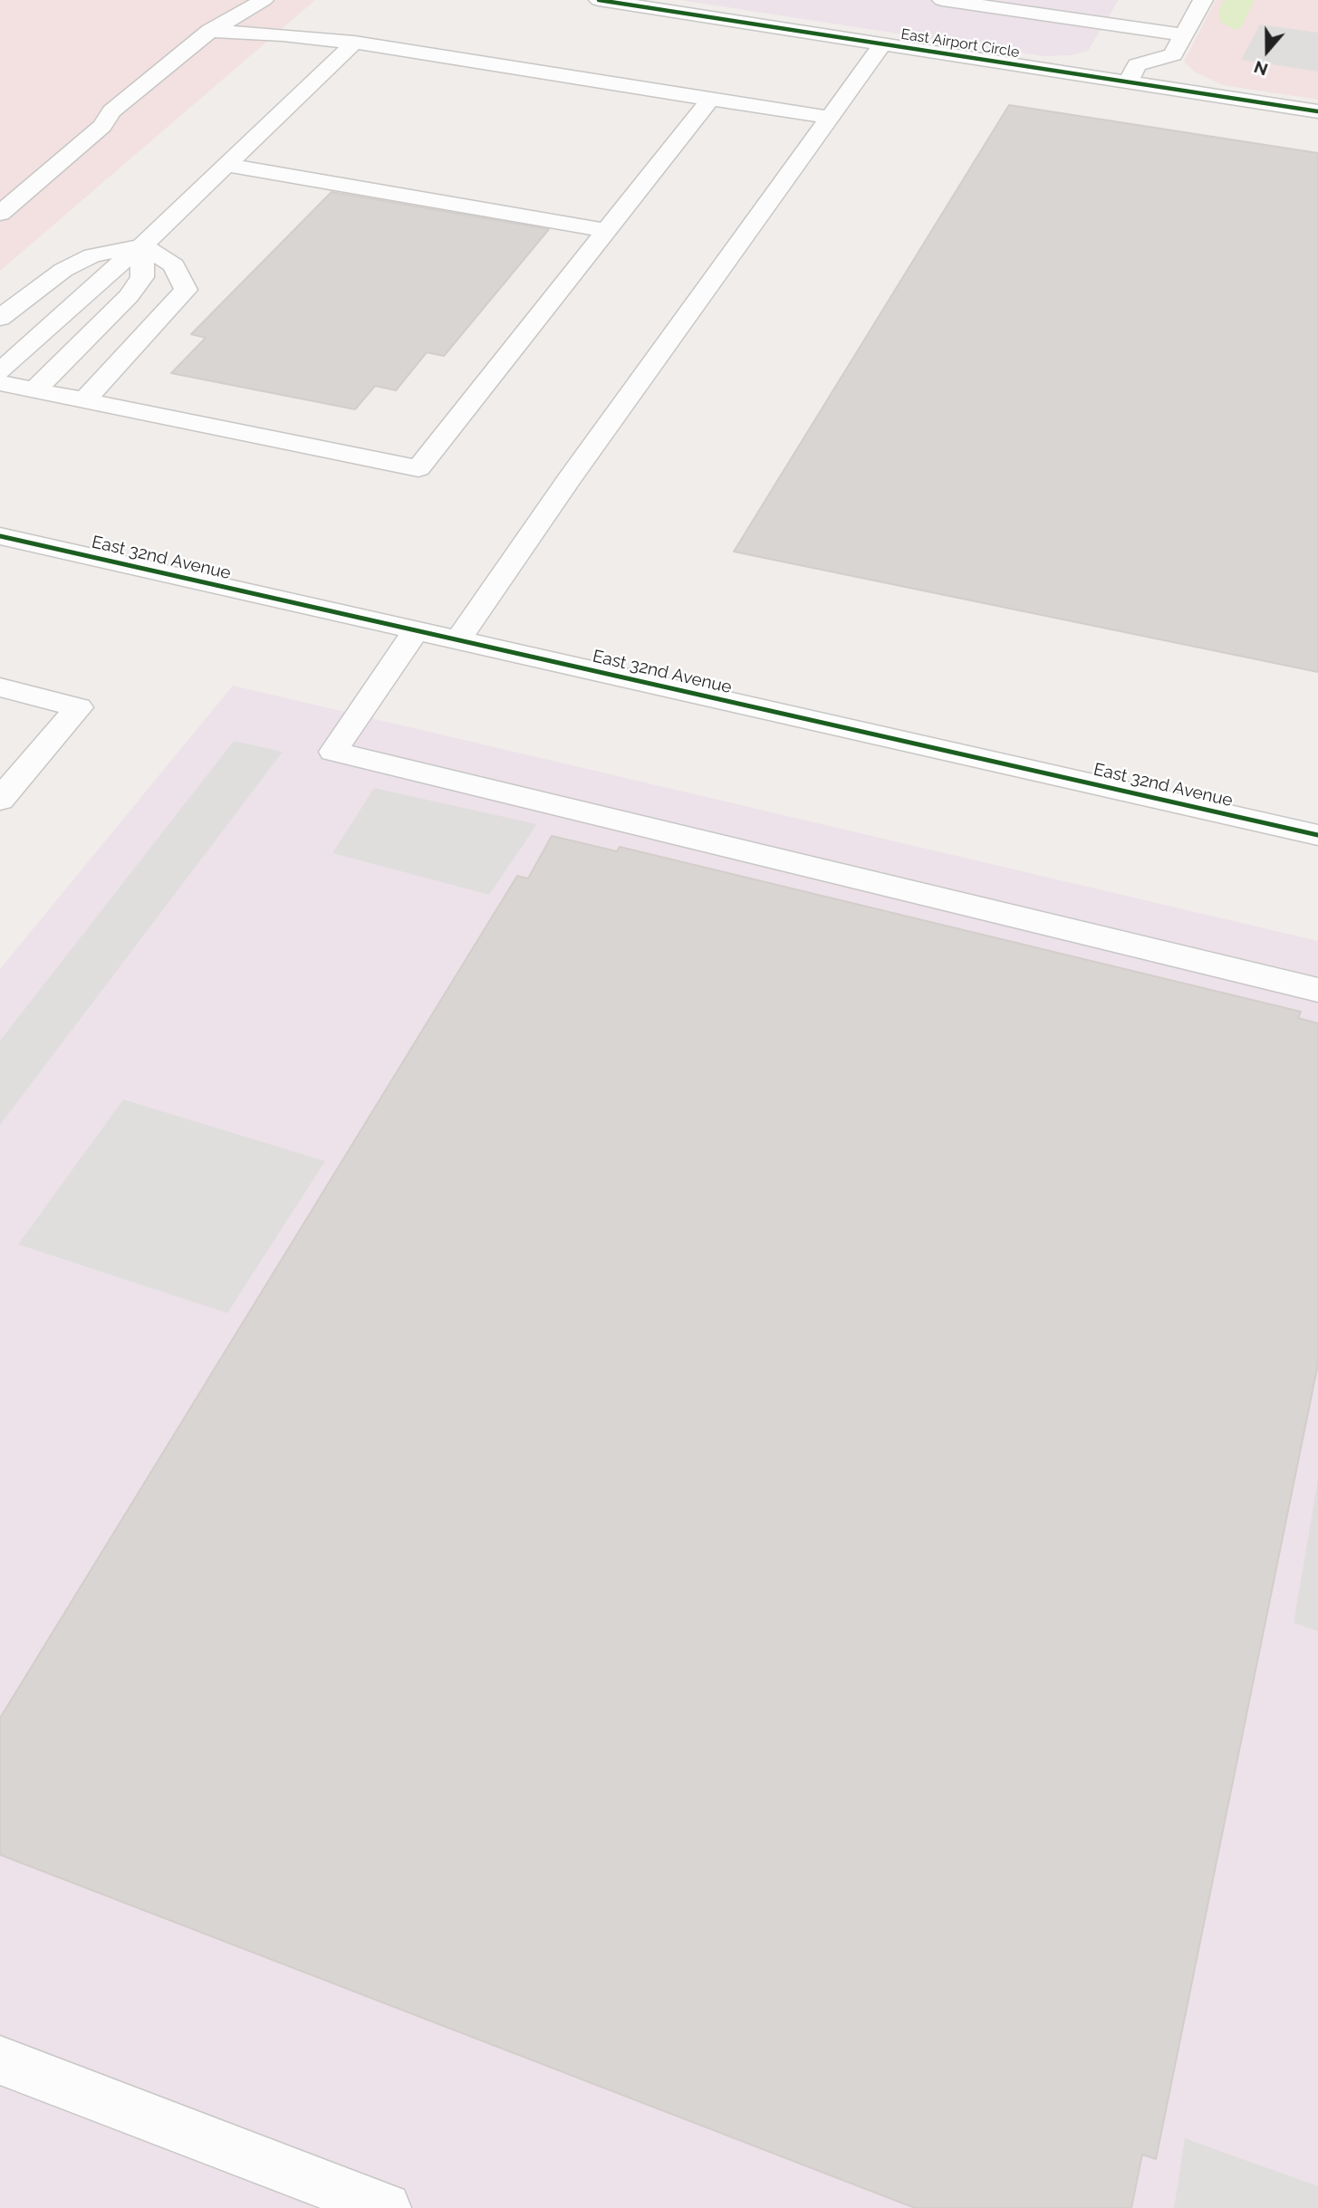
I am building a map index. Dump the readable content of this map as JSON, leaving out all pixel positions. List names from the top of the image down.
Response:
{
  "streets": {
    "street": ["East Airport Circle", "East 32nd Avenue"]
  },
  "north": "bottom"
}
